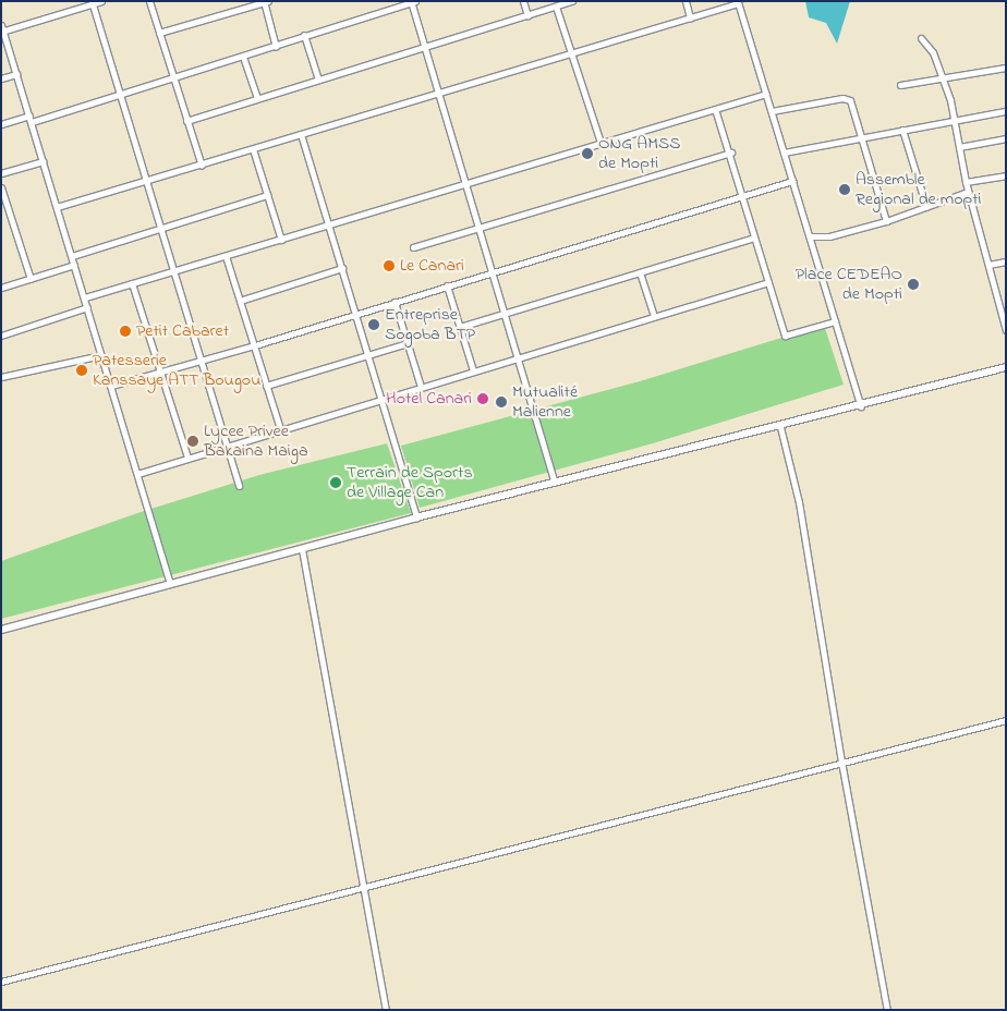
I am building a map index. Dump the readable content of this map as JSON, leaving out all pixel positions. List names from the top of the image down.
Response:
{
  "places": [
    "ONG AMSS de Mopti",
    "Assemble Regional de mopti",
    "Le Canari",
    "Place CEDEAO de Mopti",
    "Entreprise Sogoba BTP",
    "Petit Cabaret",
    "Patesserie Kanssaye ATT Bougou",
    "Hotel Canari",
    "Mutualité Malienne",
    "Lycee Privee Bakaina Maiga",
    "Terrain de Sports de Village Can"
  ]
}
